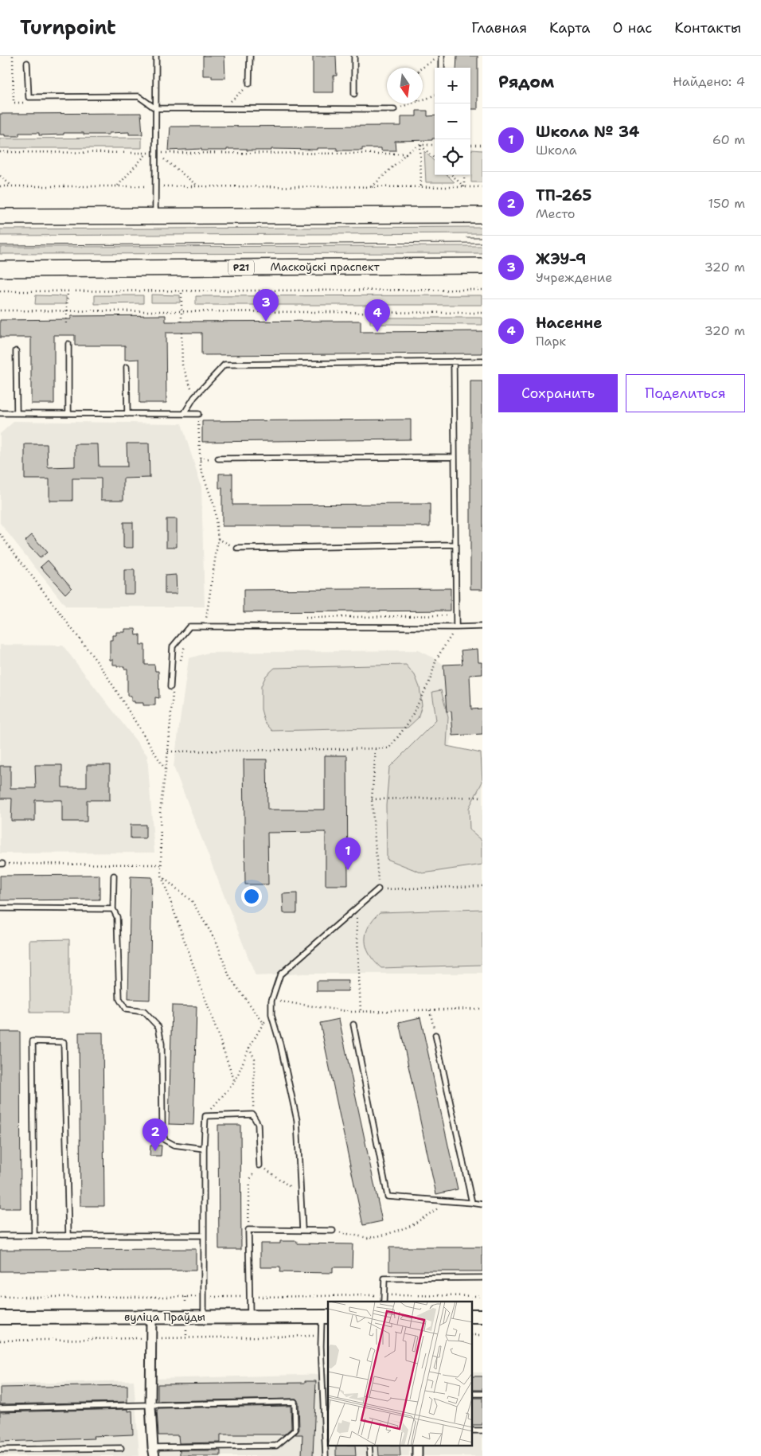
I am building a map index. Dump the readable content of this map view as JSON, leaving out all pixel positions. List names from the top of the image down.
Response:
{
  "streets": {
    "main road": ["Маскоўскі праспект", "Р21", "вуліца Праўды"]
  },
  "north": "bottom",
  "page": {
    "header": "Turnpoint",
    "nav": [
      "Главная",
      "Карта",
      "О нас",
      "Контакты"
    ],
    "heading": ["Рядом", "Найдено: 4"],
    "map_buttons": ["+", "−"],
    "list": [
      {
        "mark": "1",
        "name": "Школа № 34",
        "note": "Школа",
        "value": "60 m"
      },
      {
        "mark": "2",
        "name": "ТП-265",
        "note": "Место",
        "value": "150 m"
      },
      {
        "mark": "3",
        "name": "ЖЭУ-9",
        "note": "Учреждение",
        "value": "320 m"
      },
      {
        "mark": "4",
        "name": "Насенне",
        "note": "Парк",
        "value": "320 m"
      }
    ],
    "pins": [
      "3",
      "4",
      "1",
      "2"
    ],
    "buttons": ["Сохранить", "Поделиться"]
  }
}
